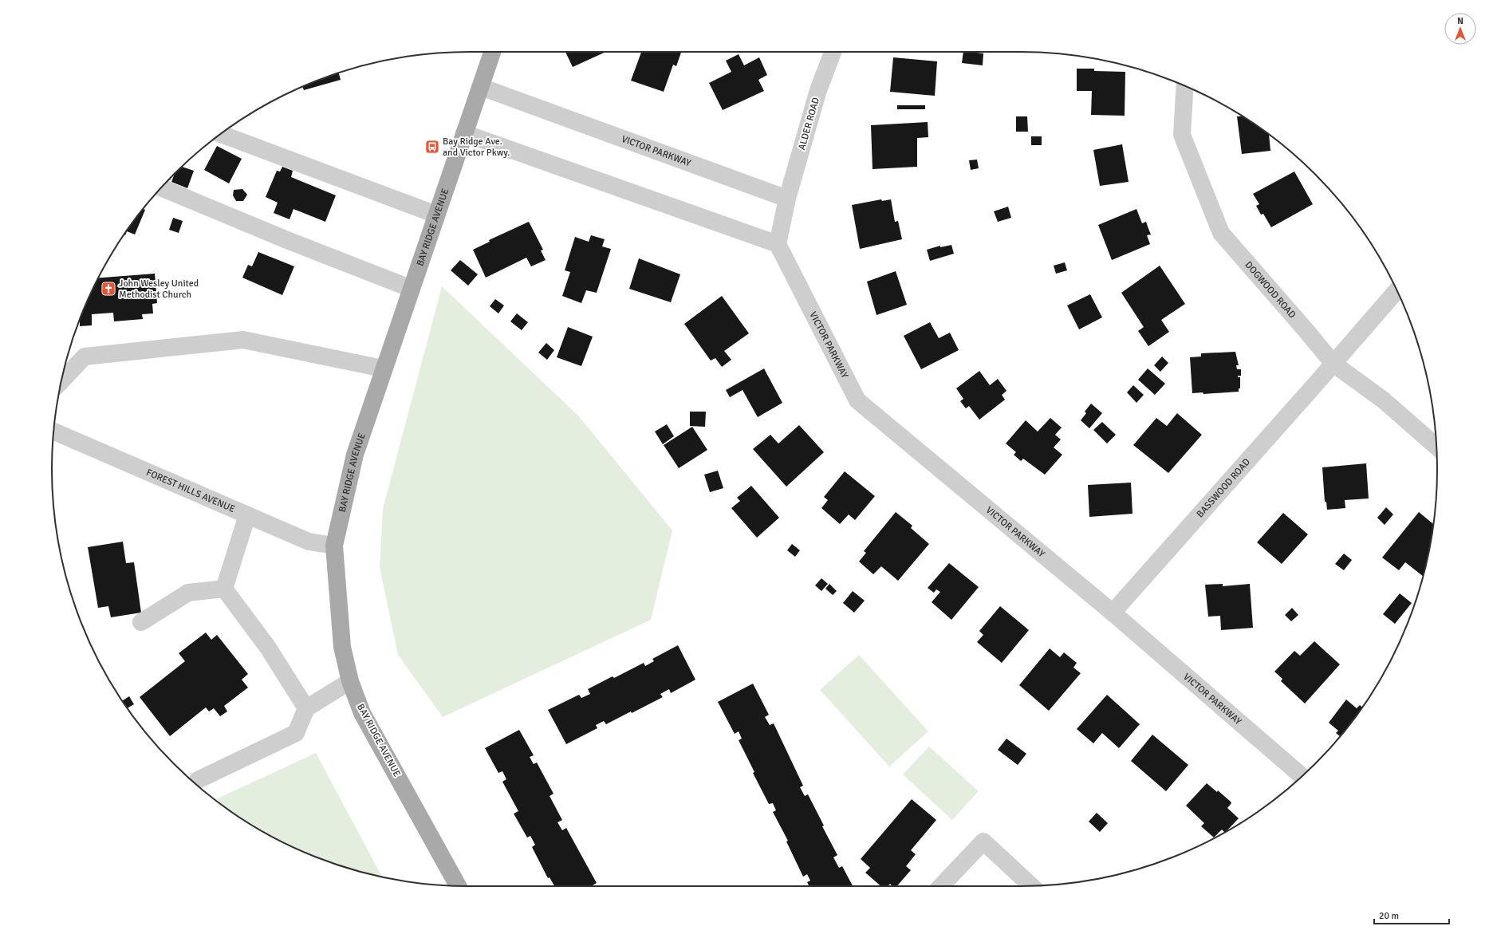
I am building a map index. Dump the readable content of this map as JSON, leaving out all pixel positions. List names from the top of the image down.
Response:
{
  "streets": {
    "main road": ["BAY RIDGE AVENUE"],
    "street": [
      "ALDER ROAD",
      "VICTOR PARKWAY",
      "DOGWOOD ROAD",
      "BASSWOOD ROAD",
      "FOREST HILLS AVENUE"
    ]
  },
  "crossings": [
    ["ALDER ROAD", "VICTOR PARKWAY"],
    ["VICTOR PARKWAY", "BAY RIDGE AVENUE"],
    ["VICTOR PARKWAY", "BASSWOOD ROAD"],
    ["BAY RIDGE AVENUE", "FOREST HILLS AVENUE"],
    ["DOGWOOD ROAD", "BASSWOOD ROAD"]
  ],
  "places": {
    "bus stop": ["Bay Ridge Ave. and Victor Pkwy."],
    "church": ["John Wesley United Methodist Church"]
  },
  "scale_bar": "20 m",
  "north": "top"
}
